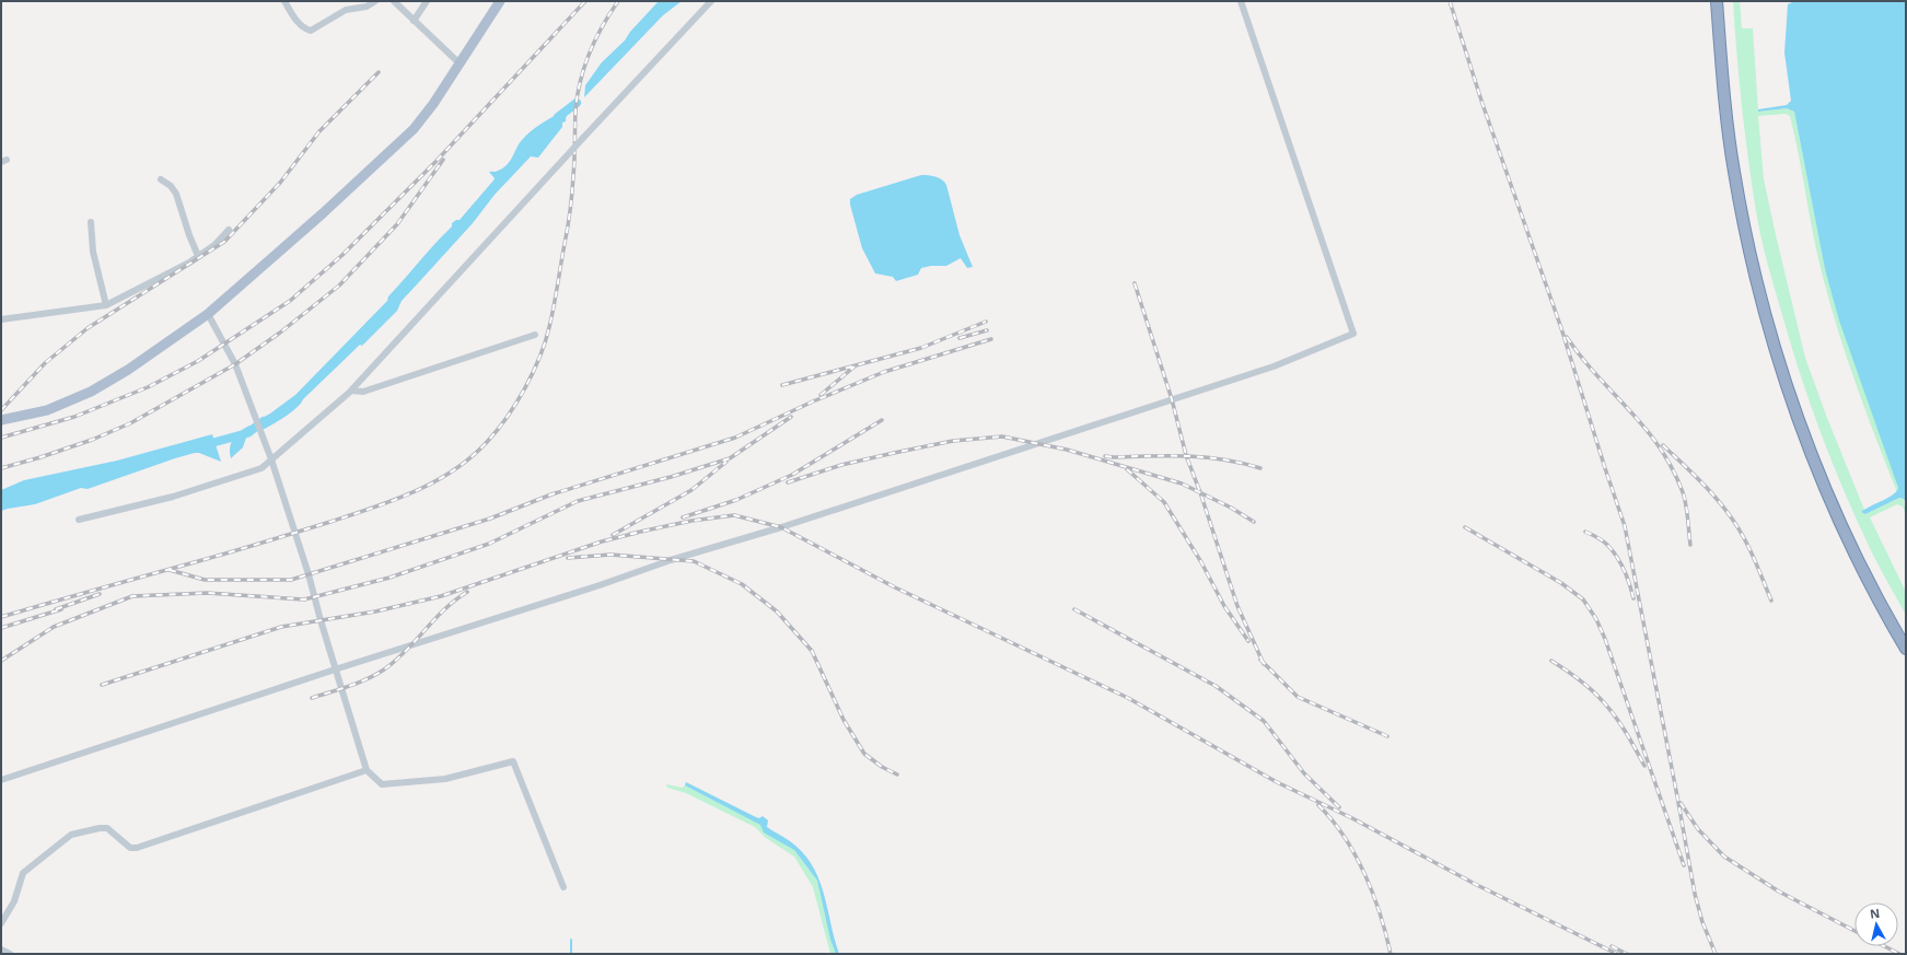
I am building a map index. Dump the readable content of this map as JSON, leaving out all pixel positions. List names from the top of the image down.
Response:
{
  "north": "top"
}
